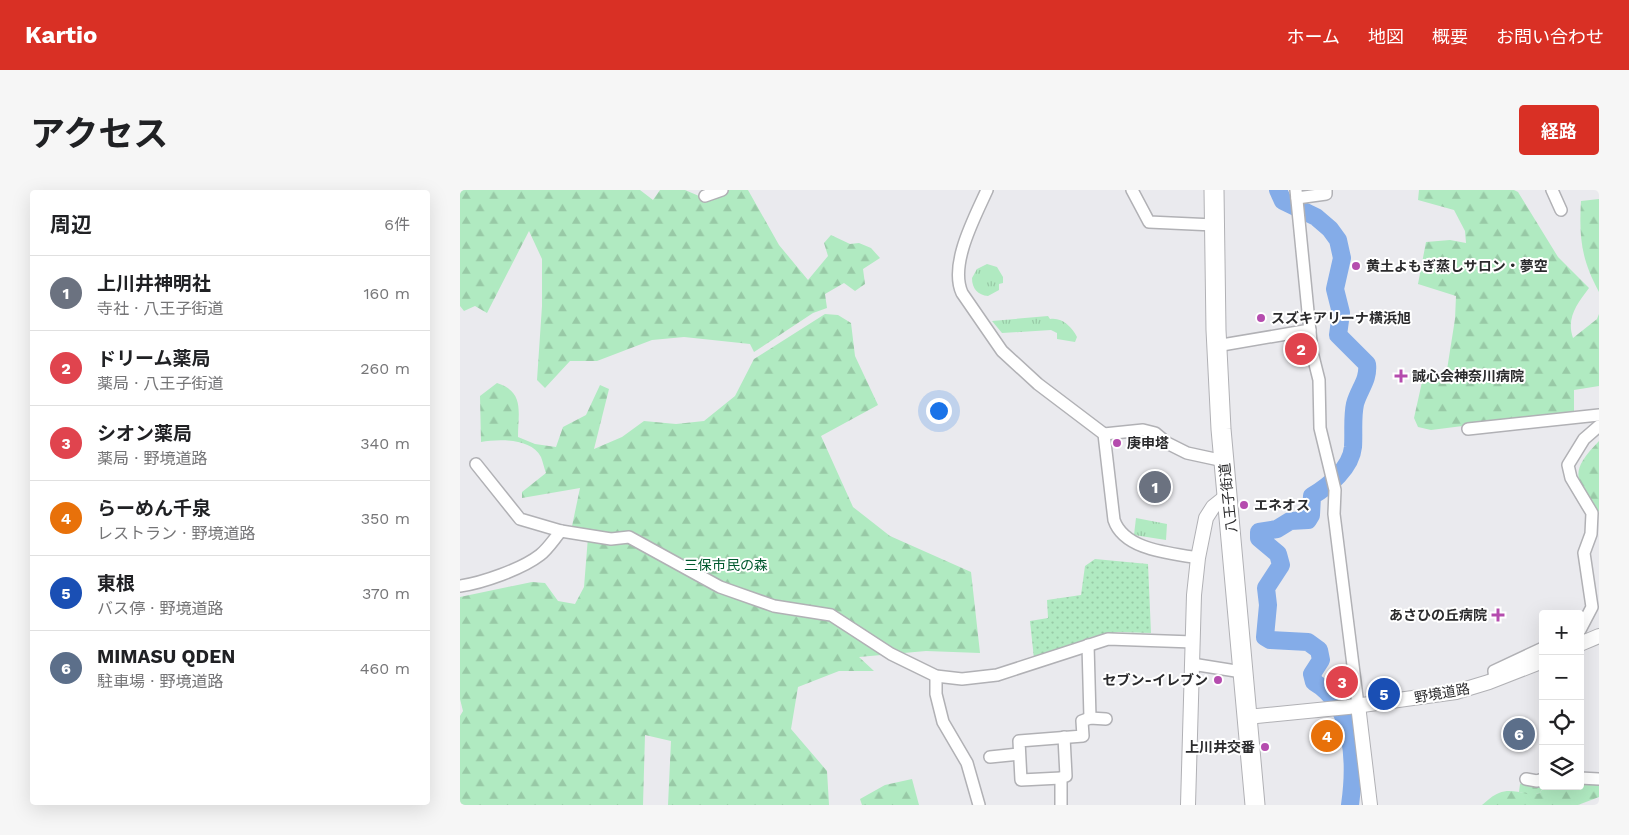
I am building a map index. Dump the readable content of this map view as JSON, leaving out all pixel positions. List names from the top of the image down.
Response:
{
  "streets": {
    "highway": ["八王子街道"],
    "street": ["野境道路"]
  },
  "crossings": [
    ["八王子街道", "野境道路"]
  ],
  "parks": ["三保市民の森"],
  "places": {
    "other": [
      "黄土よもぎ蒸しサロン・夢空",
      "スズキアリーナ横浜旭",
      "庚申塔",
      "エネオス",
      "セブン-イレブン",
      "上川井交番"
    ],
    "health": ["誠心会神奈川病院", "あさひの丘病院"]
  },
  "page": {
    "header": "Kartio",
    "nav": [
      "ホーム",
      "地図",
      "概要",
      "お問い合わせ"
    ],
    "title": "アクセス",
    "buttons": "経路",
    "heading": ["周辺", "6件"],
    "list": [
      {
        "mark": "1",
        "name": "上川井神明社",
        "note": "寺社 · 八王子街道",
        "value": "160 m"
      },
      {
        "mark": "2",
        "name": "ドリーム薬局",
        "note": "薬局 · 八王子街道",
        "value": "260 m"
      },
      {
        "mark": "3",
        "name": "シオン薬局",
        "note": "薬局 · 野境道路",
        "value": "340 m"
      },
      {
        "mark": "4",
        "name": "らーめん千泉",
        "note": "レストラン · 野境道路",
        "value": "350 m"
      },
      {
        "mark": "5",
        "name": "東根",
        "note": "バス停 · 野境道路",
        "value": "370 m"
      },
      {
        "mark": "6",
        "name": "MIMASU QDEN",
        "note": "駐車場 · 野境道路",
        "value": "460 m"
      }
    ],
    "pins": [
      "2",
      "1",
      "3",
      "5",
      "6",
      "4"
    ],
    "map_buttons": ["+", "−"]
  }
}
